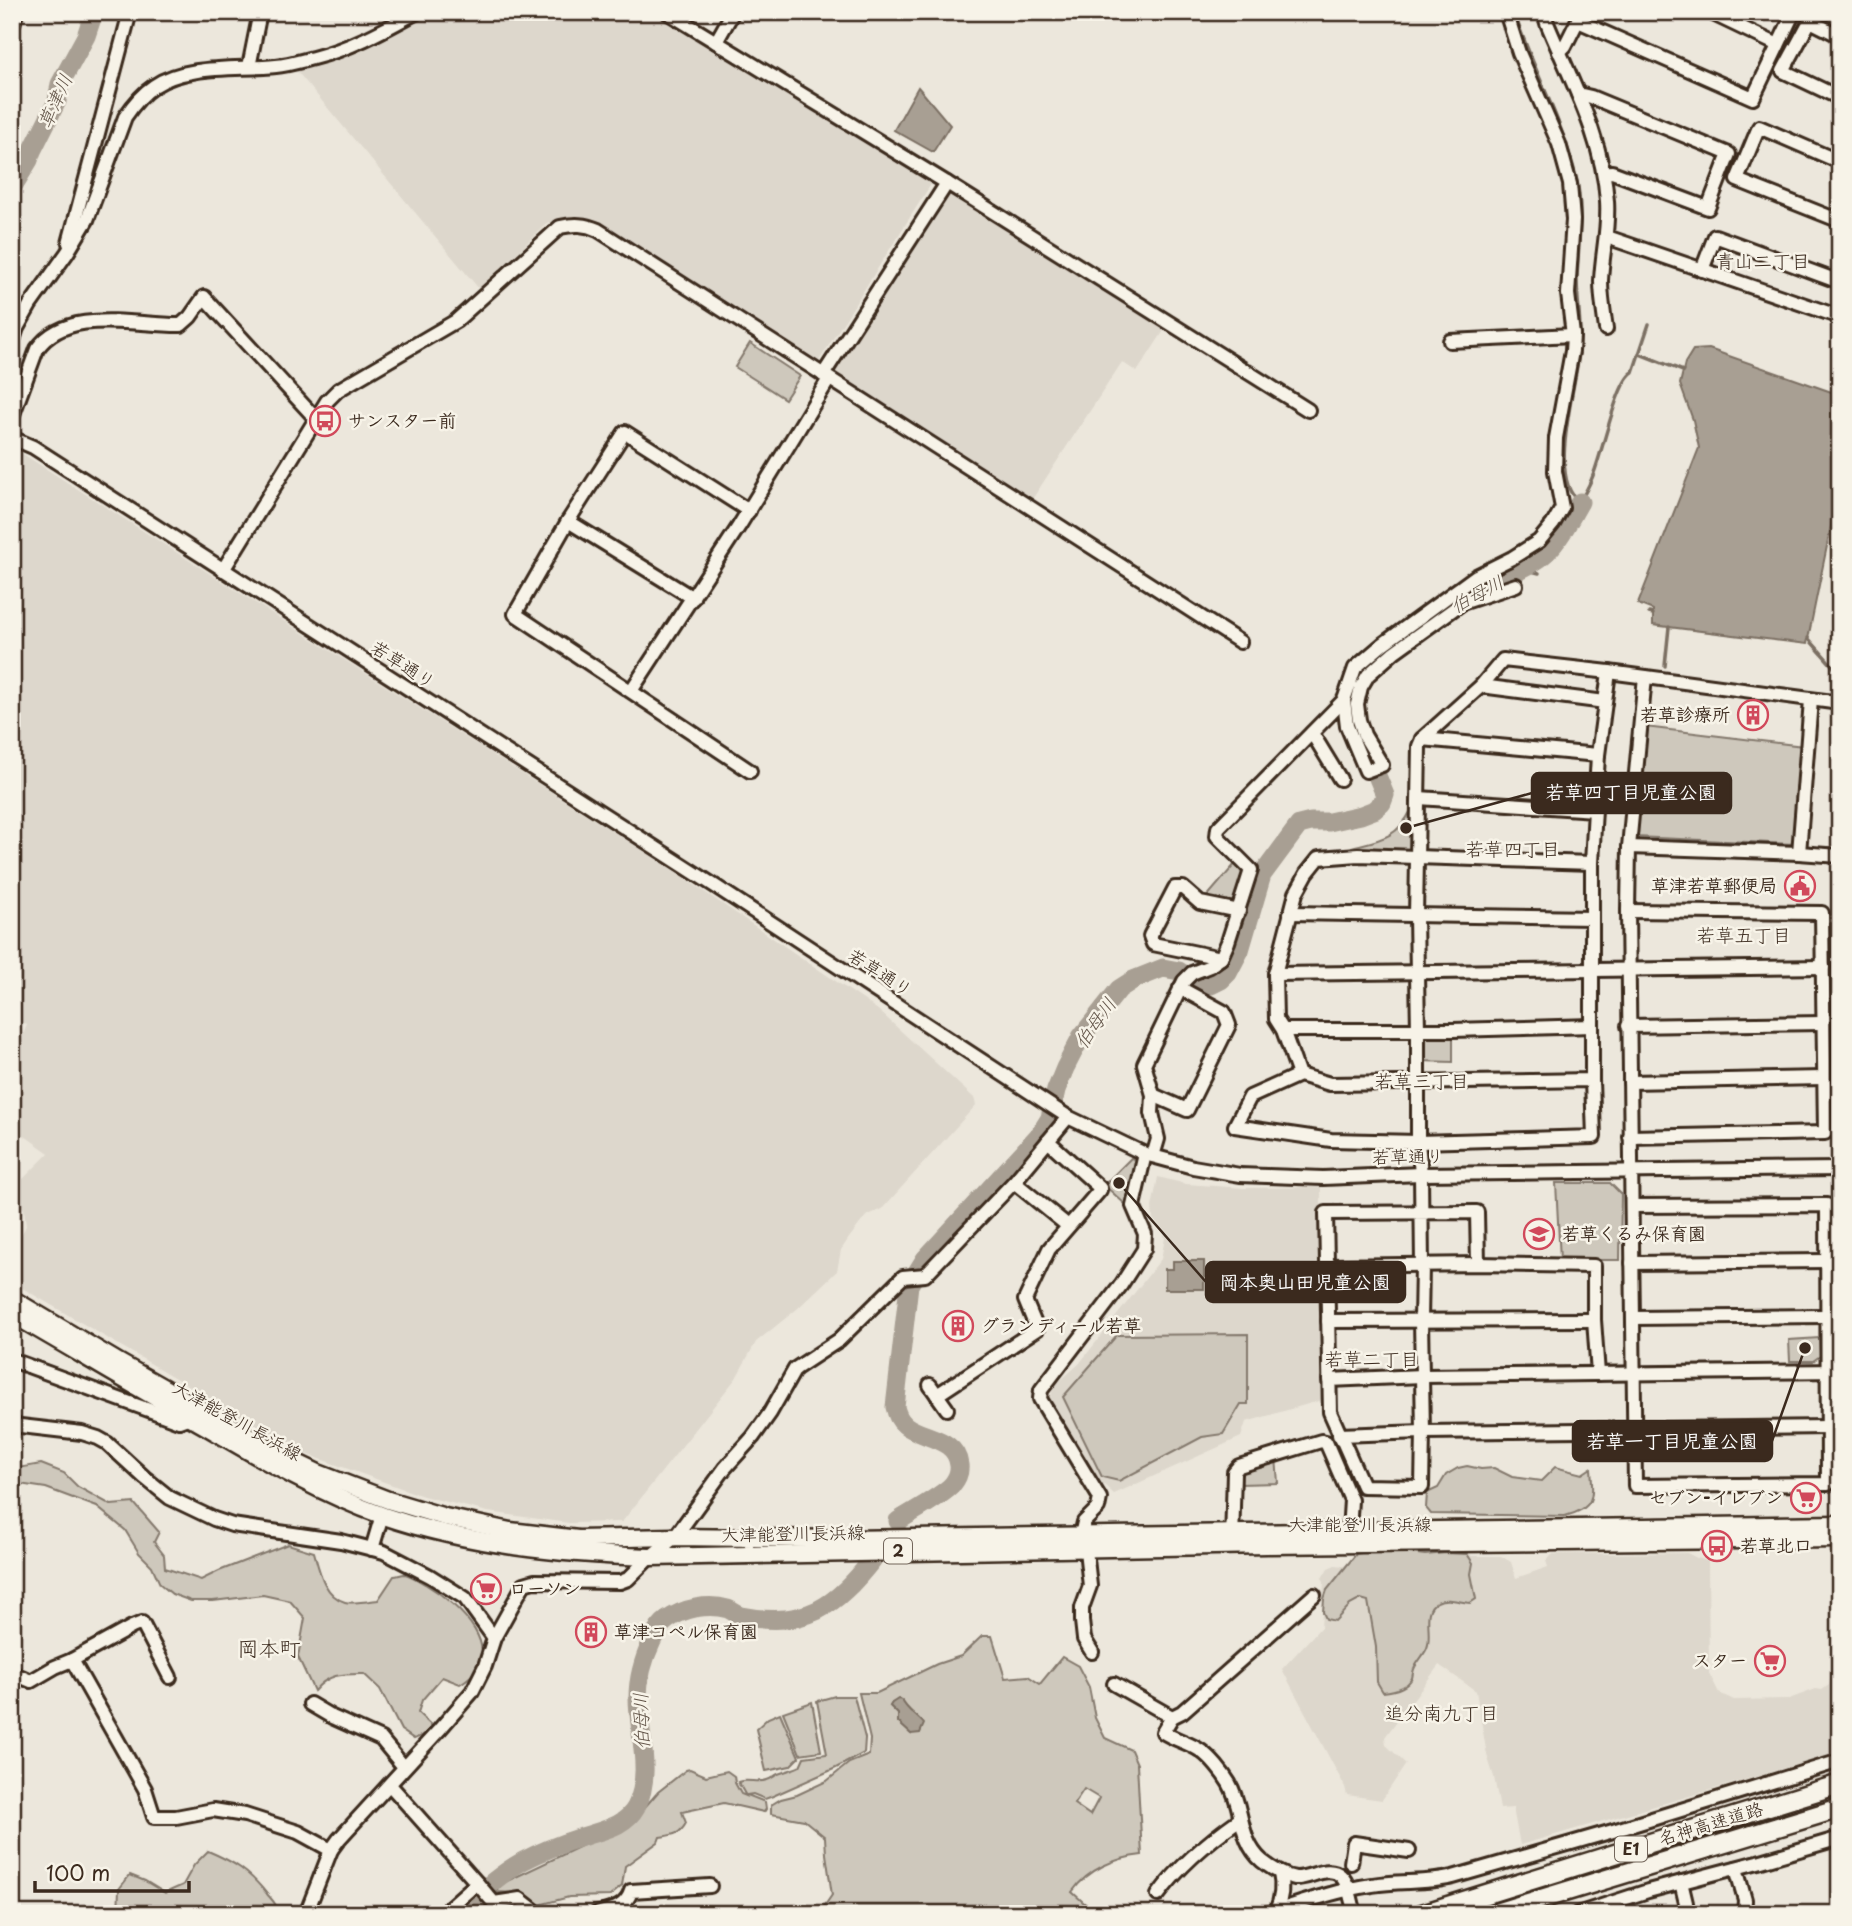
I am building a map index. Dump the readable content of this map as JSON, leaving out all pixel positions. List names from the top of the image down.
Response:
{
  "streets": {
    "highway": ["名神高速道路", "E1"],
    "main road": ["大津能登川長浜線", "2"],
    "street": ["若草通り"]
  },
  "districts": [
    "青山二丁目",
    "若草四丁目",
    "若草五丁目",
    "若草三丁目",
    "若草二丁目",
    "岡本町",
    "追分南九丁目"
  ],
  "water": ["草津川", "伯母川"],
  "places": {
    "bus stop": ["サンスター前", "若草北口"],
    "building": ["若草診療所", "グランディール若草", "草津コペル保育園"],
    "other": ["若草四丁目児童公園", "岡本奥山田児童公園", "若草一丁目児童公園"],
    "public building": ["草津若草郵便局"],
    "school or university": ["若草くるみ保育園"],
    "supermarket": ["セブン-イレブン", "ローソン", "スター"]
  },
  "scale_bar": "100 m"
}
